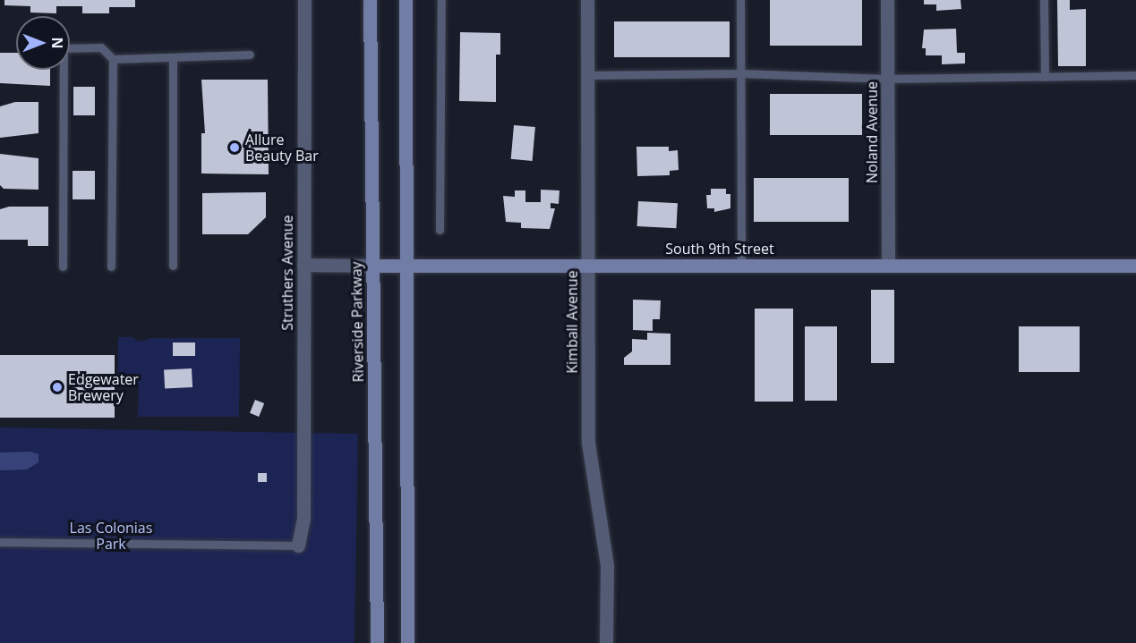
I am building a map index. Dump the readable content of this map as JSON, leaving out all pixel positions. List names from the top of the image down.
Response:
{
  "streets": {
    "main road": ["South 9th Street", "Riverside Parkway"],
    "street": ["Noland Avenue", "Struthers Avenue", "Kimball Avenue"]
  },
  "crossings": [
    ["Noland Avenue", "South 9th Street"],
    ["South 9th Street", "Struthers Avenue"],
    ["South 9th Street", "Riverside Parkway"],
    ["South 9th Street", "Kimball Avenue"]
  ],
  "parks": ["Las Colonias Park"],
  "places": ["Allure Beauty Bar", "Edgewater Brewery"],
  "north": "right"
}
